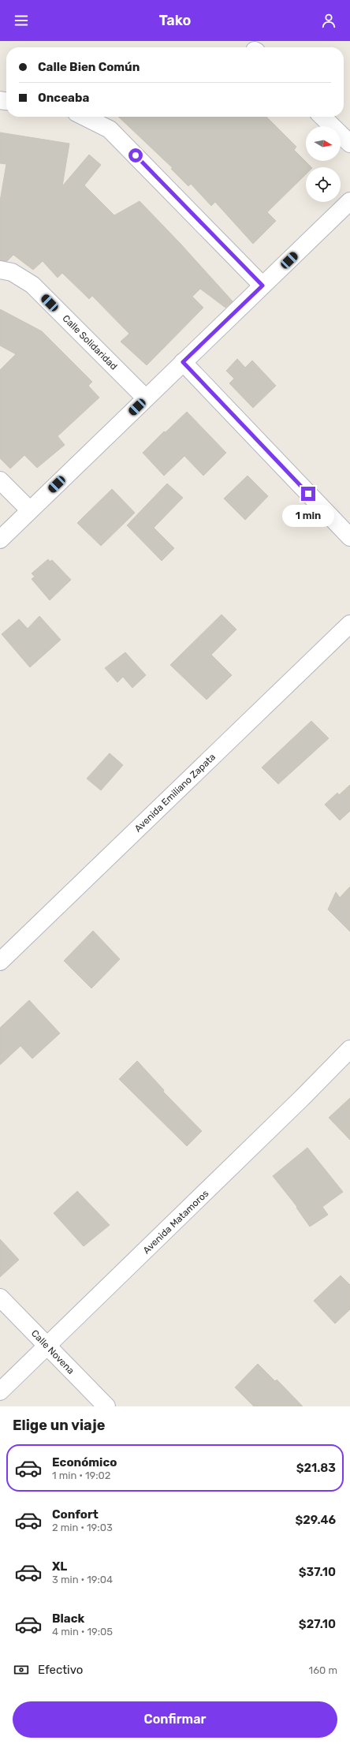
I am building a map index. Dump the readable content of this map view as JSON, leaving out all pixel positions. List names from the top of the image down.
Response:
{
  "streets": {
    "street": [
      "Calle Solidaridad",
      "Avenida Emiliano Zapata",
      "Avenida Matamoros",
      "Calle Novena"
    ]
  },
  "crossings": [
    ["Avenida Matamoros", "Calle Novena"]
  ],
  "north": "right",
  "page": {
    "header": "Tako",
    "banner": ["Calle Bien Común", "Onceaba"],
    "bubble": "1 min",
    "heading": "Elige un viaje",
    "list": [
      {
        "name": "Económico",
        "note": "1 min · 19:02",
        "value": "$21.83"
      },
      {
        "name": "Confort",
        "note": "2 min · 19:03",
        "value": "$29.46"
      },
      {
        "name": "XL",
        "note": "3 min · 19:04",
        "value": "$37.10"
      },
      {
        "name": "Black",
        "note": "4 min · 19:05",
        "value": "$27.10"
      }
    ],
    "pay": ["Efectivo", "160 m"],
    "buttons": "Confirmar"
  }
}
